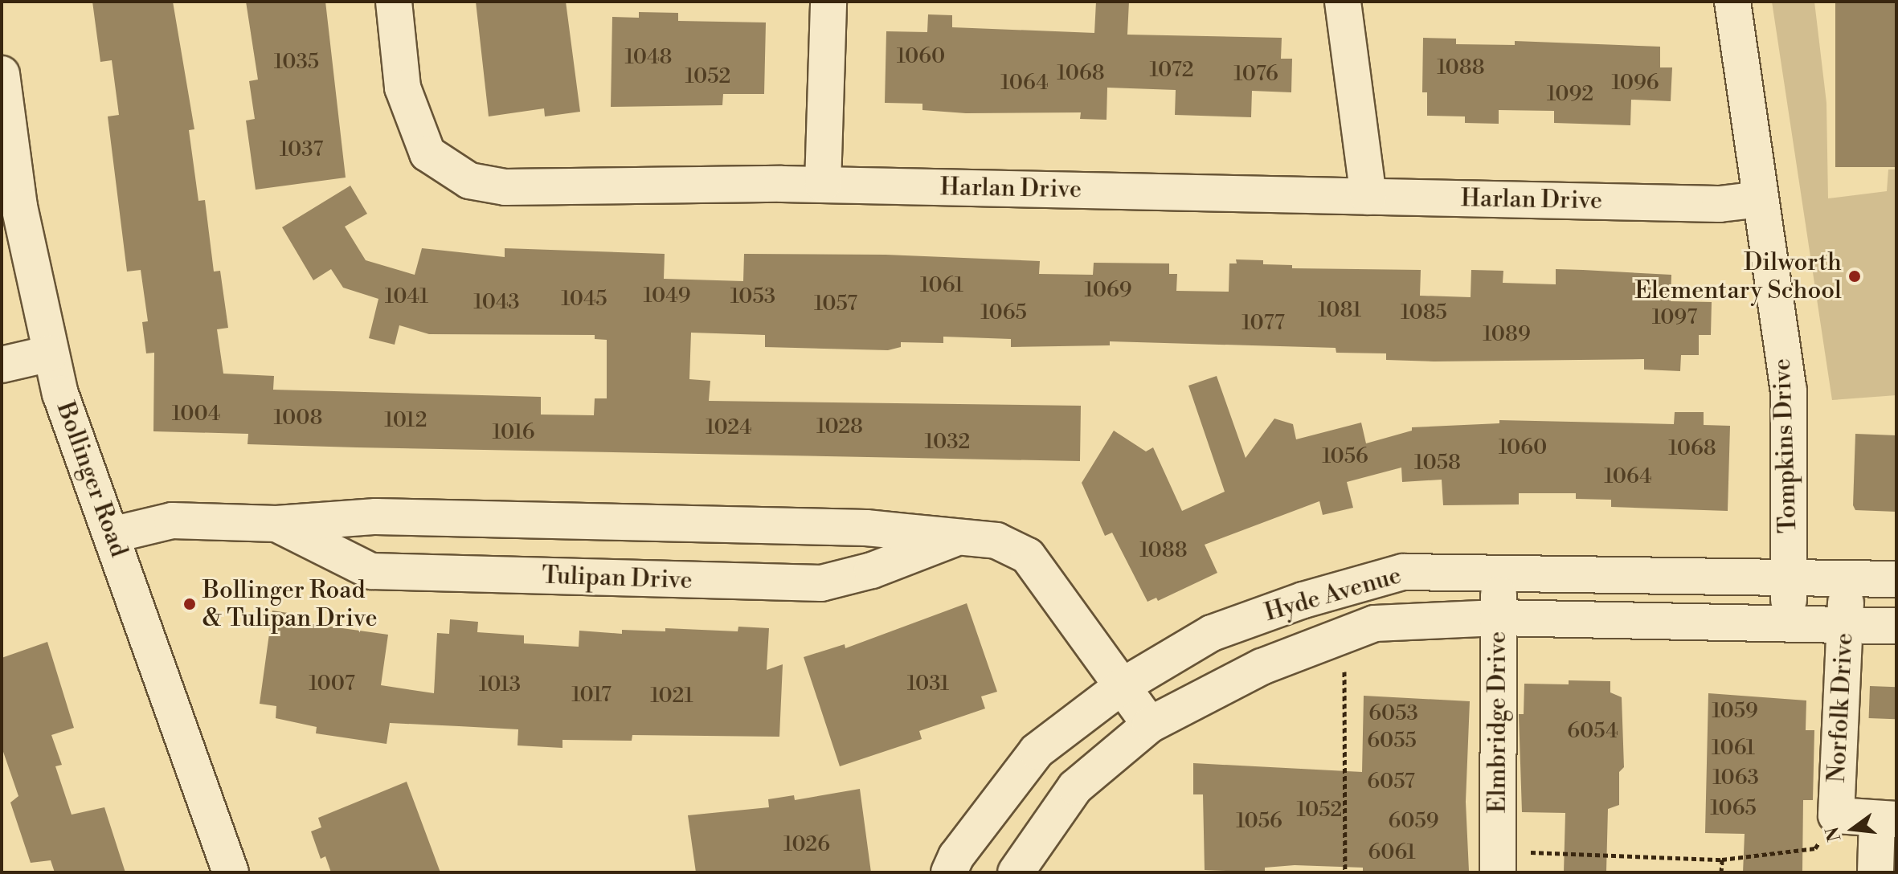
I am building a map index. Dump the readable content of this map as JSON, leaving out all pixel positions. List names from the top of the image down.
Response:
{
  "streets": {
    "street": [
      "Harlan Drive",
      "Tompkins Drive",
      "Bollinger Road",
      "Tulipan Drive",
      "Hyde Avenue",
      "Norfolk Drive",
      "Elmbridge Drive"
    ]
  },
  "crossings": [
    ["Harlan Drive", "Tompkins Drive"],
    ["Tompkins Drive", "Hyde Avenue"],
    ["Bollinger Road", "Tulipan Drive"],
    ["Tulipan Drive", "Hyde Avenue"],
    ["Hyde Avenue", "Norfolk Drive"],
    ["Hyde Avenue", "Elmbridge Drive"]
  ],
  "places": ["Dilworth Elementary School", "Bollinger Road & Tulipan Drive"],
  "house_numbers": [
    "1060",
    "1048",
    "1035",
    "1088",
    "1072",
    "1068",
    "1076",
    "1052",
    "1064",
    "1096",
    "1092",
    "1037",
    "1061",
    "1069",
    "1049",
    "1041",
    "1053",
    "1045",
    "1043",
    "1057",
    "1081",
    "1065",
    "1085",
    "1097",
    "1077",
    "1089",
    "1004",
    "1008",
    "1012",
    "1028",
    "1024",
    "1016",
    "1032",
    "1060",
    "1068",
    "1056",
    "1058",
    "1064",
    "1088",
    "1007",
    "1031",
    "1013",
    "1017",
    "1021",
    "1059",
    "6053",
    "6054",
    "6055",
    "1061",
    "1063",
    "6057",
    "1065",
    "1052",
    "1056",
    "6059",
    "1026",
    "6061"
  ],
  "north": "left"
}
